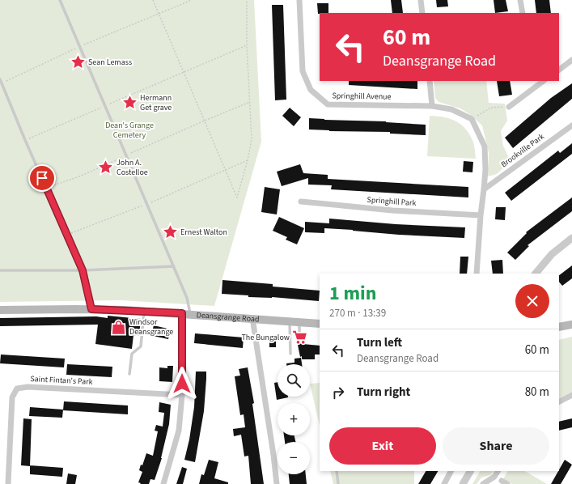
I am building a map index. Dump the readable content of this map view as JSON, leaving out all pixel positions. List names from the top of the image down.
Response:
{
  "streets": {
    "main road": ["Deansgrange Road"],
    "street": [
      "Springhill Avenue",
      "Brookville Park",
      "Springhill Park",
      "Saint Fintan's Park"
    ]
  },
  "parks": ["Dean's Grange Cemetery"],
  "places": {
    "place": [
      "Sean Lemass",
      "Hermann Get grave",
      "John A. Costelloe",
      "Ernest Walton"
    ],
    "shop": ["Windsor Deansgrange"],
    "supermarket": ["The Bungalow"]
  },
  "page": {
    "turn": ["60 m", "Deansgrange Road"],
    "heading": ["1 min", "270 m · 13:39"],
    "list": [
      {
        "name": "Turn left",
        "note": "Deansgrange Road",
        "value": "60 m"
      },
      {
        "name": "Turn right",
        "value": "80 m"
      }
    ],
    "map_buttons": ["+", "−"],
    "buttons": ["Exit", "Share"]
  }
}
